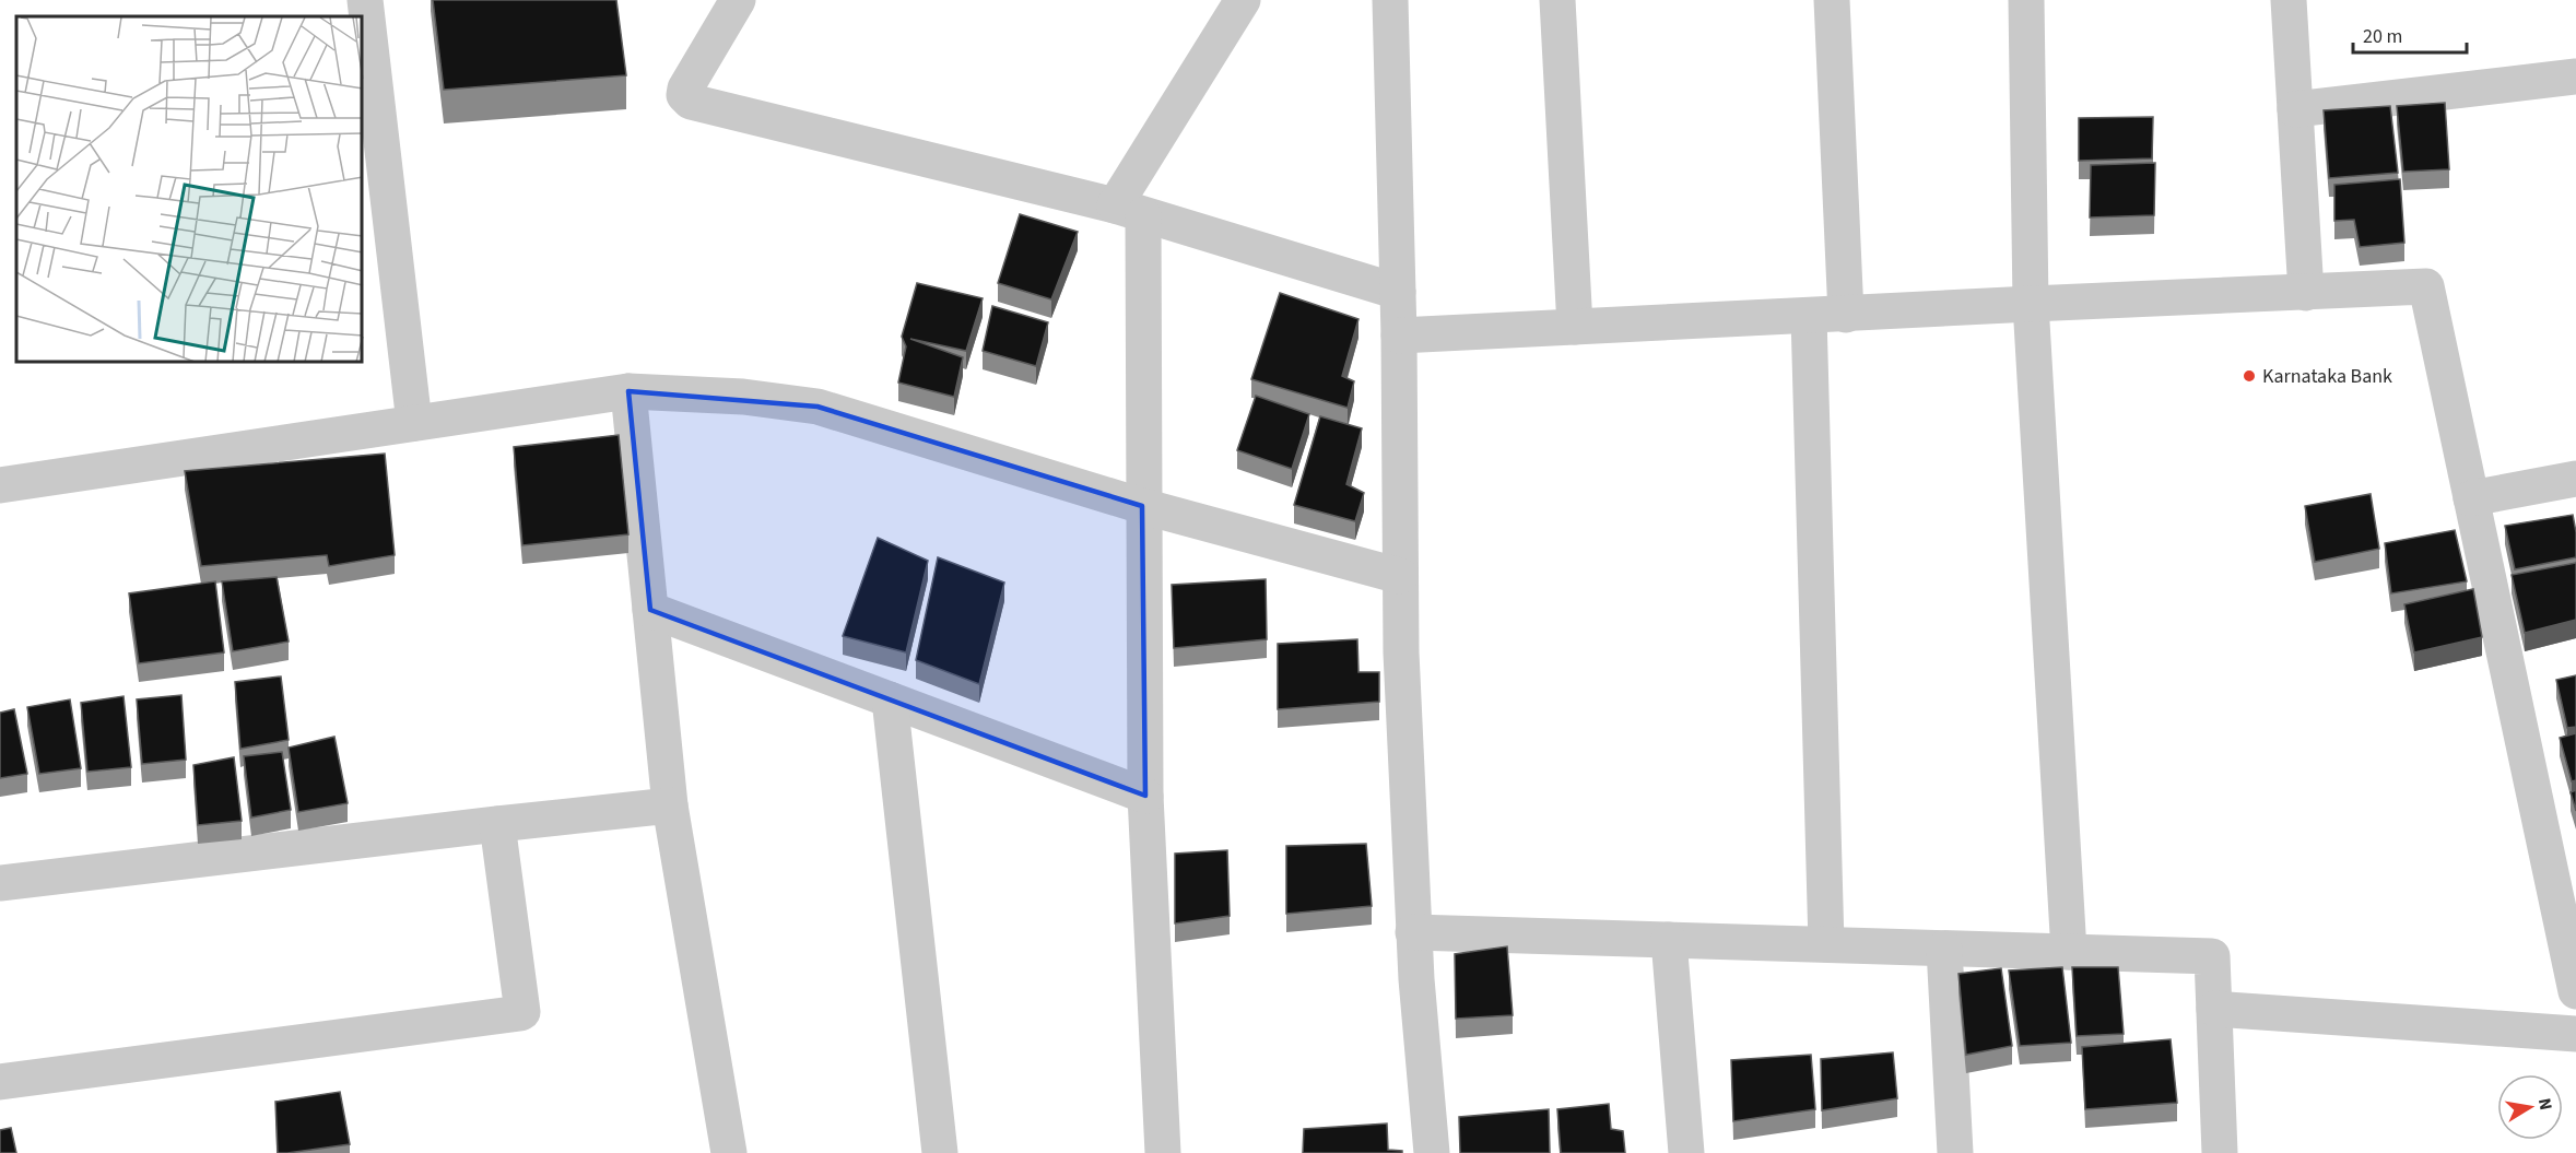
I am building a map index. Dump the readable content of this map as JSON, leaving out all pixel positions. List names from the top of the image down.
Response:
{
  "places": ["Karnataka Bank"],
  "scale_bar": "20 m",
  "north": "right"
}
